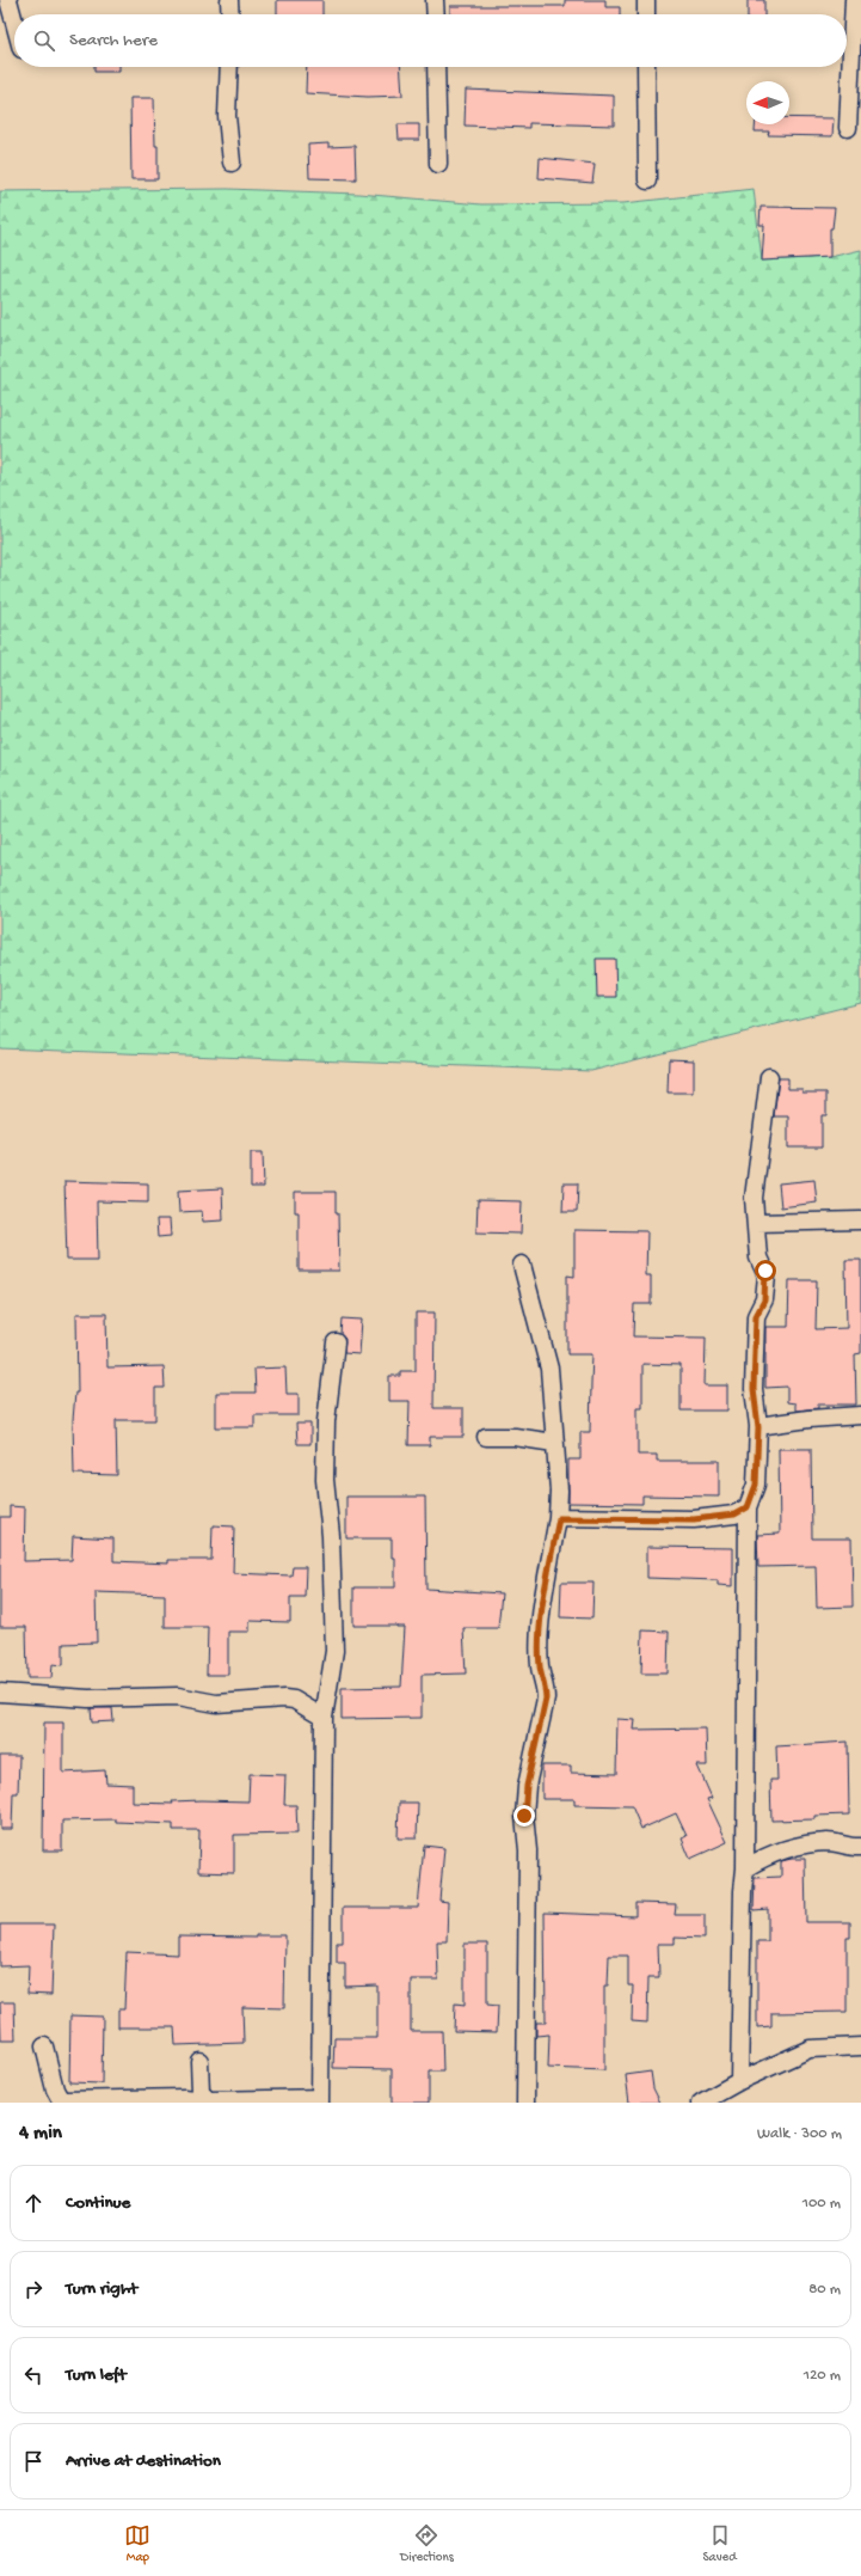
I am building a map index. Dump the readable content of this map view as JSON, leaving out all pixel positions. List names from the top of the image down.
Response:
{
  "north": "left",
  "page": {
    "search": "Search here",
    "heading": ["4 min", "Walk · 300 m"],
    "list": [
      ["Continue", "100 m"],
      ["Turn right", "80 m"],
      ["Turn left", "120 m"],
      "Arrive at destination"
    ],
    "nav": ["Map", "Directions", "Saved"]
  }
}
